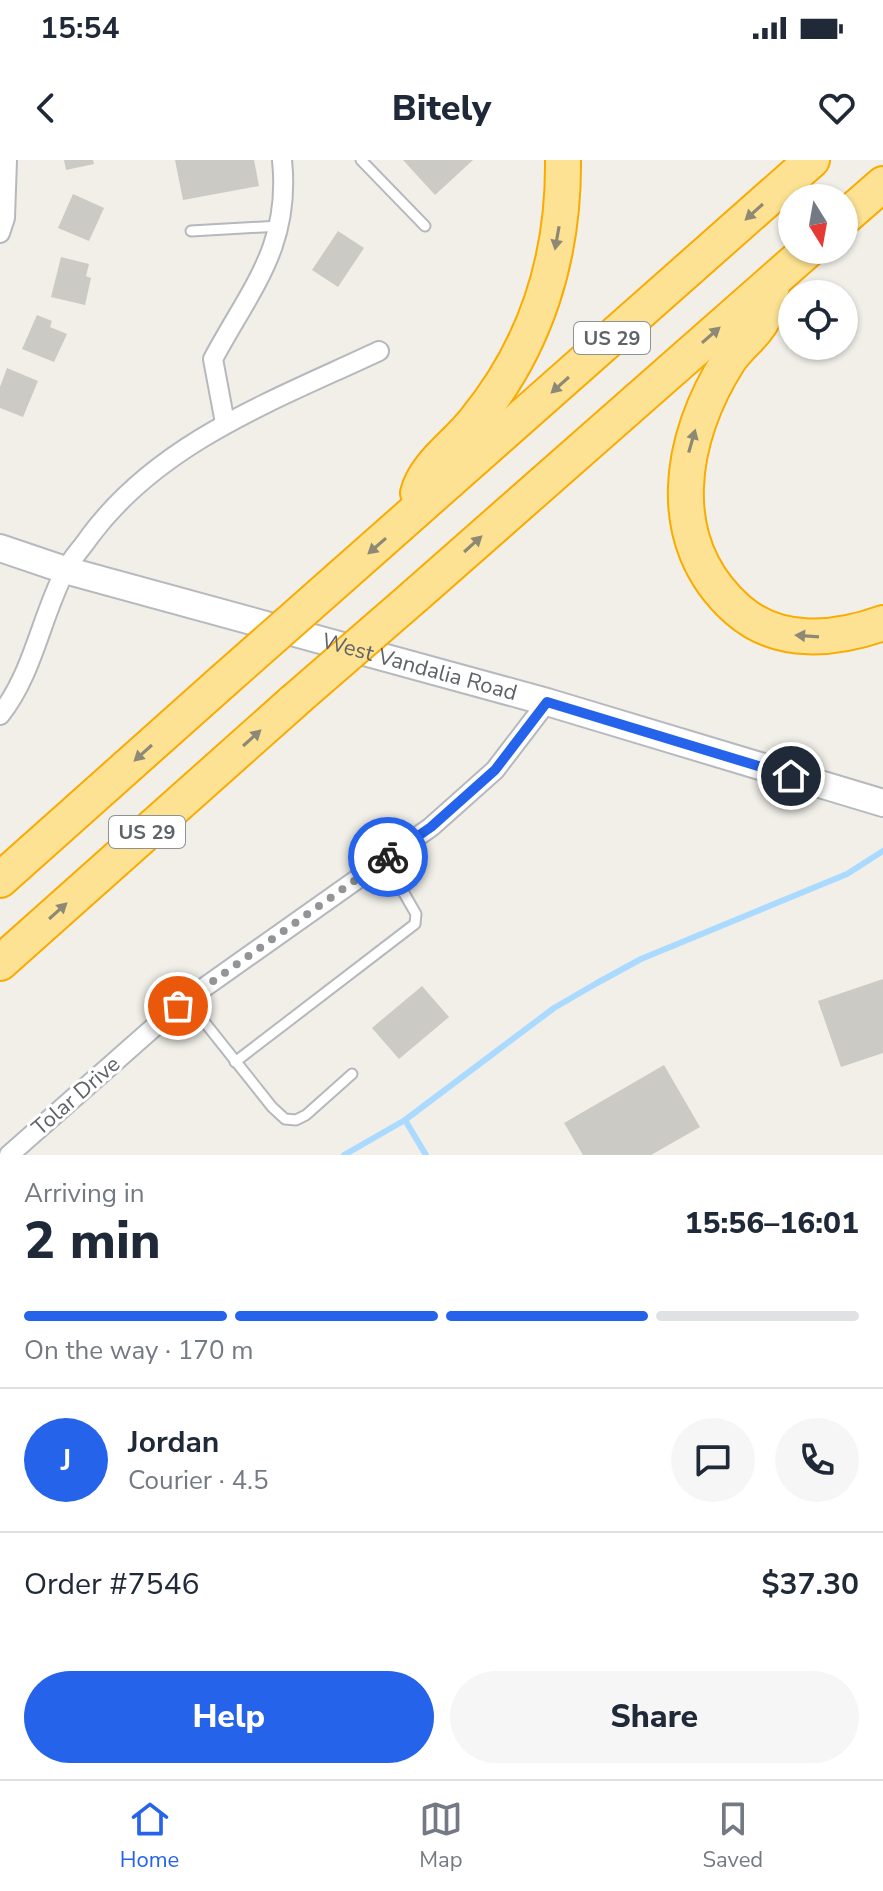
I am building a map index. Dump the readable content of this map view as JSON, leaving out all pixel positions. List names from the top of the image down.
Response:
{
  "streets": {
    "highway": ["US 29"],
    "main road": ["West Vandalia Road"],
    "street": ["Tolar Drive"]
  },
  "crossings": [
    ["West Vandalia Road", "Tolar Drive"]
  ],
  "north": "bottom",
  "page": {
    "status": "15:54",
    "header": "Bitely",
    "heading": ["2 min", "Arriving in", "15:56–16:01"],
    "panel": [
      "Jordan",
      "Courier · 4.5",
      "Order #7546",
      "$37.30"
    ],
    "bar": "On the way · 170 m",
    "round": "J",
    "buttons": ["Help", "Share"],
    "tabs": ["Home", "Map", "Saved"]
  }
}
